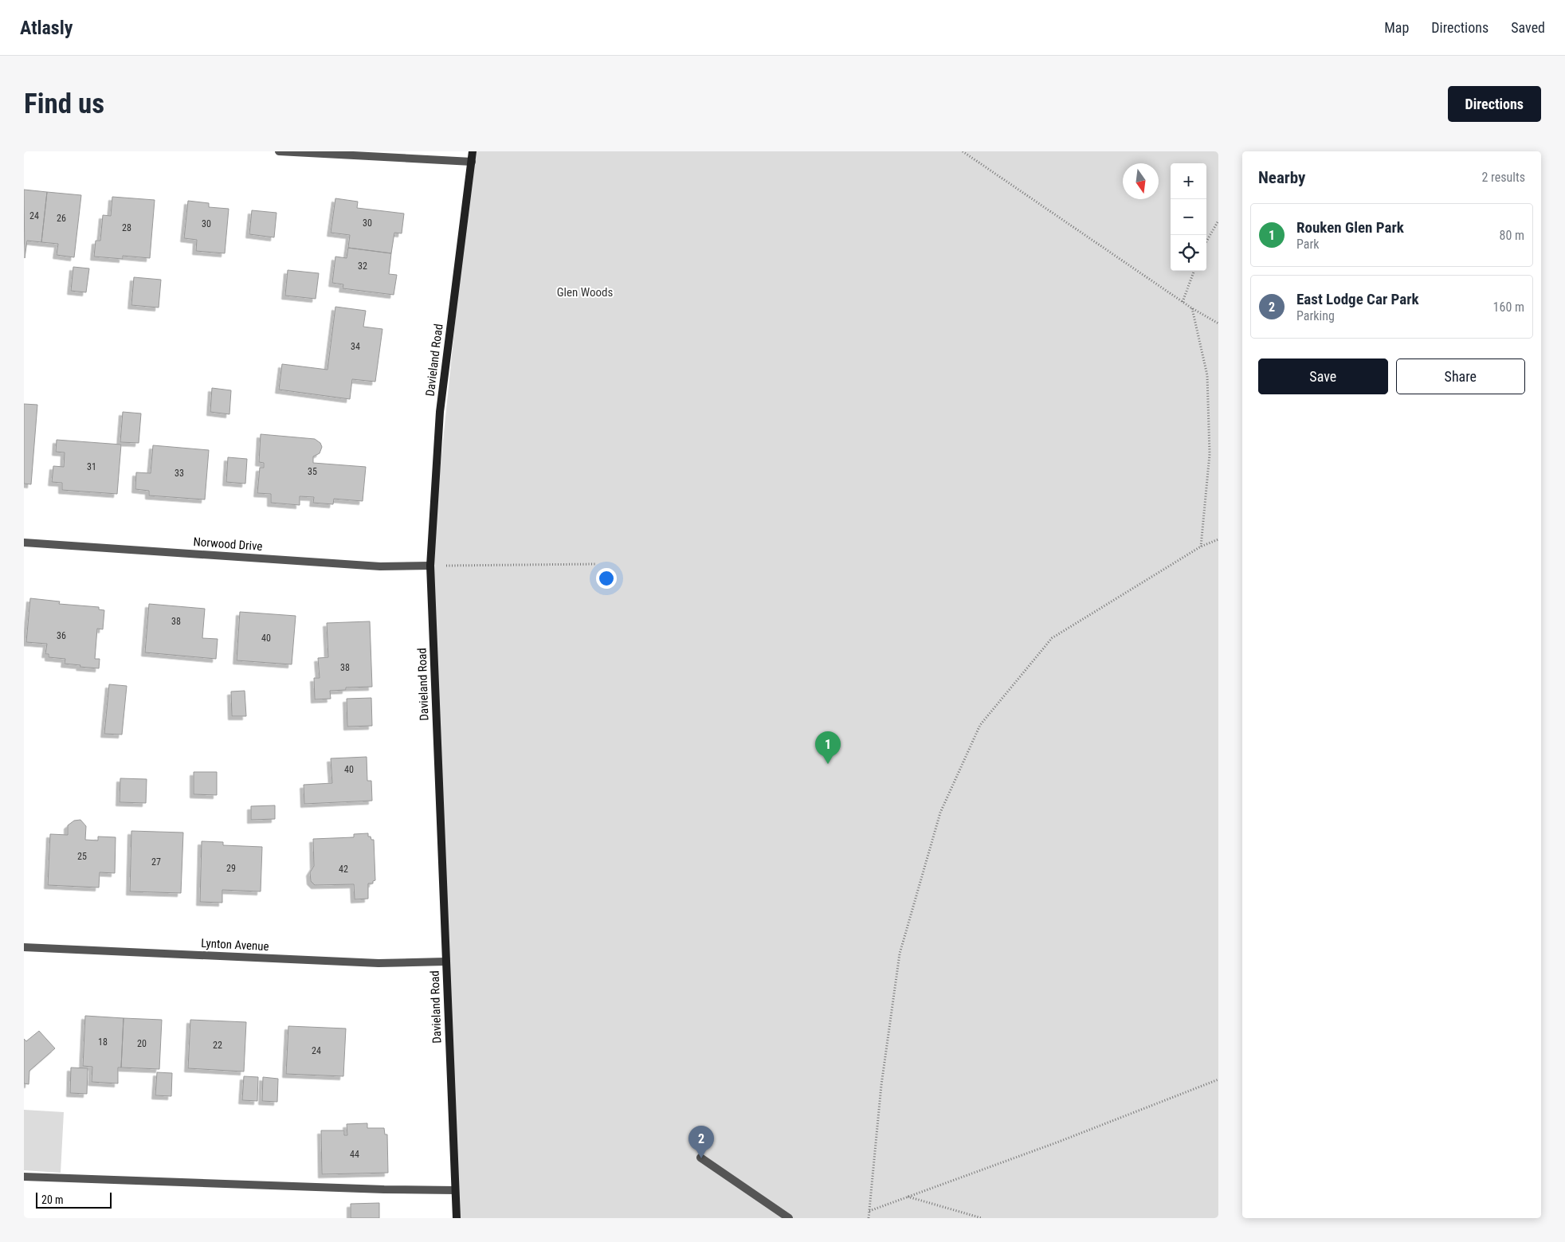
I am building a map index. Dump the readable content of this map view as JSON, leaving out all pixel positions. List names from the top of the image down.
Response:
{
  "streets": {
    "street": ["Davieland Road", "Norwood Drive", "Lynton Avenue"]
  },
  "crossings": [
    ["Davieland Road", "Norwood Drive"],
    ["Davieland Road", "Lynton Avenue"]
  ],
  "parks": ["Glen Woods"],
  "house_numbers": [
    "24",
    "26",
    "30",
    "30",
    "28",
    "32",
    "34",
    "31",
    "35",
    "33",
    "38",
    "36",
    "40",
    "38",
    "40",
    "25",
    "27",
    "29",
    "42",
    "18",
    "20",
    "22",
    "24",
    "44"
  ],
  "scale_bar": "20 m",
  "north": "bottom",
  "page": {
    "header": "Atlasly",
    "nav": ["Map", "Directions", "Saved"],
    "buttons": [
      "Directions",
      ["Save", "Share"]
    ],
    "title": "Find us",
    "heading": ["Nearby", "2 results"],
    "map_buttons": ["+", "−"],
    "list": [
      {
        "mark": "1",
        "name": "Rouken Glen Park",
        "note": "Park",
        "value": "80 m"
      },
      {
        "mark": "2",
        "name": "East Lodge Car Park",
        "note": "Parking",
        "value": "160 m"
      }
    ],
    "pins": ["1", "2"],
    "scale": "20 m"
  }
}
